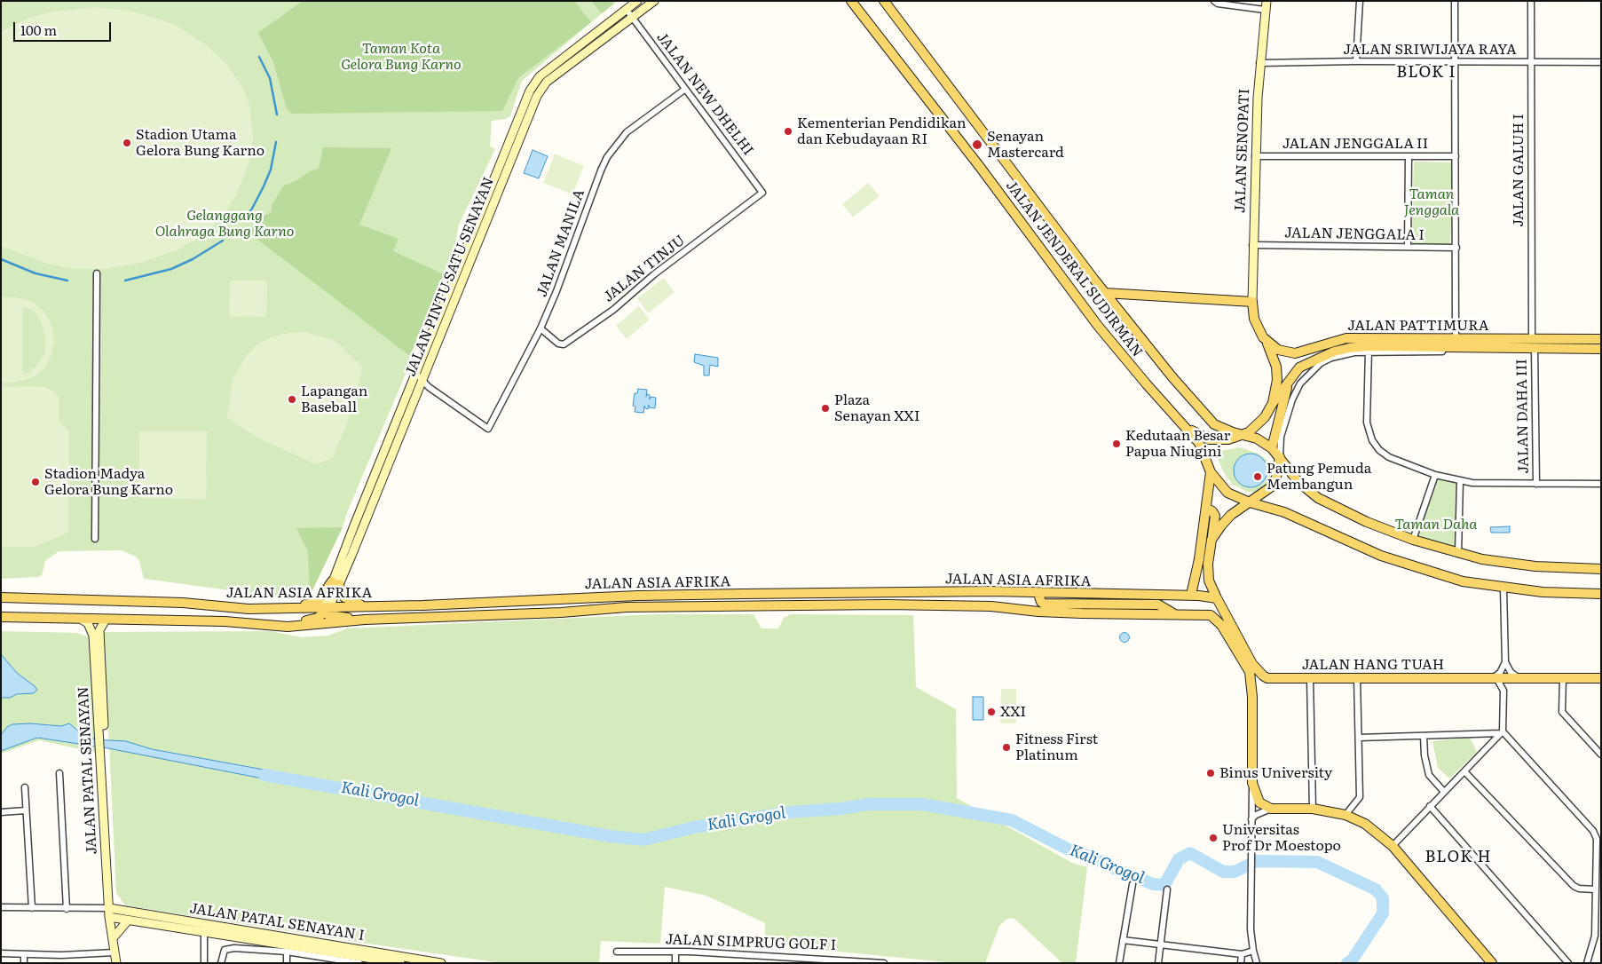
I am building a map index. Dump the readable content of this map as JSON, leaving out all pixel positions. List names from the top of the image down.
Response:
{
  "streets": {
    "main road": [
      "JALAN SENOPATI",
      "JALAN JENDERAL SUDIRMAN",
      "JALAN PINTU SATU SENAYAN",
      "JALAN PATTIMURA",
      "JALAN ASIA AFRIKA",
      "JALAN HANG TUAH",
      "JALAN PATAL SENAYAN",
      "JALAN PATAL SENAYAN I"
    ],
    "street": [
      "JALAN SRIWIJAYA RAYA",
      "JALAN NEW DHELHI",
      "JALAN JENGGALA II",
      "JALAN GALUH I",
      "JALAN JENGGALA I",
      "JALAN MANILA",
      "JALAN TINJU",
      "JALAN DAHA III",
      "JALAN SIMPRUG GOLF I"
    ]
  },
  "crossings": [
    ["JALAN SRIWIJAYA RAYA", "JALAN SENOPATI"],
    ["JALAN SRIWIJAYA RAYA", "JALAN GALUH I"],
    ["JALAN NEW DHELHI", "JALAN MANILA"],
    ["JALAN NEW DHELHI", "JALAN TINJU"],
    ["JALAN NEW DHELHI", "JALAN PINTU SATU SENAYAN"],
    ["JALAN JENGGALA II", "JALAN SENOPATI"],
    ["JALAN SENOPATI", "JALAN JENGGALA I"],
    ["JALAN SENOPATI", "JALAN JENDERAL SUDIRMAN"],
    ["JALAN GALUH I", "JALAN PATTIMURA"],
    ["JALAN GALUH I", "JALAN DAHA III"],
    ["JALAN MANILA", "JALAN TINJU"],
    ["JALAN MANILA", "JALAN PINTU SATU SENAYAN"],
    ["JALAN PINTU SATU SENAYAN", "JALAN ASIA AFRIKA"],
    ["JALAN PATTIMURA", "JALAN DAHA III"],
    ["JALAN ASIA AFRIKA", "JALAN PATAL SENAYAN"],
    ["JALAN PATAL SENAYAN", "JALAN PATAL SENAYAN I"]
  ],
  "districts": ["BLOK I", "BLOK H"],
  "water": ["Kali Grogol"],
  "parks": [
    "Taman Kota Gelora Bung Karno",
    "Taman Jenggala",
    "Gelanggang Olahraga Bung Karno",
    "Taman Daha"
  ],
  "places": [
    "Kementerian Pendidikan dan Kebudayaan RI",
    "Stadion Utama Gelora Bung Karno",
    "Senayan Mastercard",
    "Lapangan Baseball",
    "Plaza Senayan XXI",
    "Kedutaan Besar Papua Niugini",
    "Patung Pemuda Membangun",
    "Stadion Madya Gelora Bung Karno",
    "XXI",
    "Fitness First Platinum",
    "Binus University",
    "Universitas Prof Dr Moestopo"
  ],
  "scale_bar": "100 m"
}
